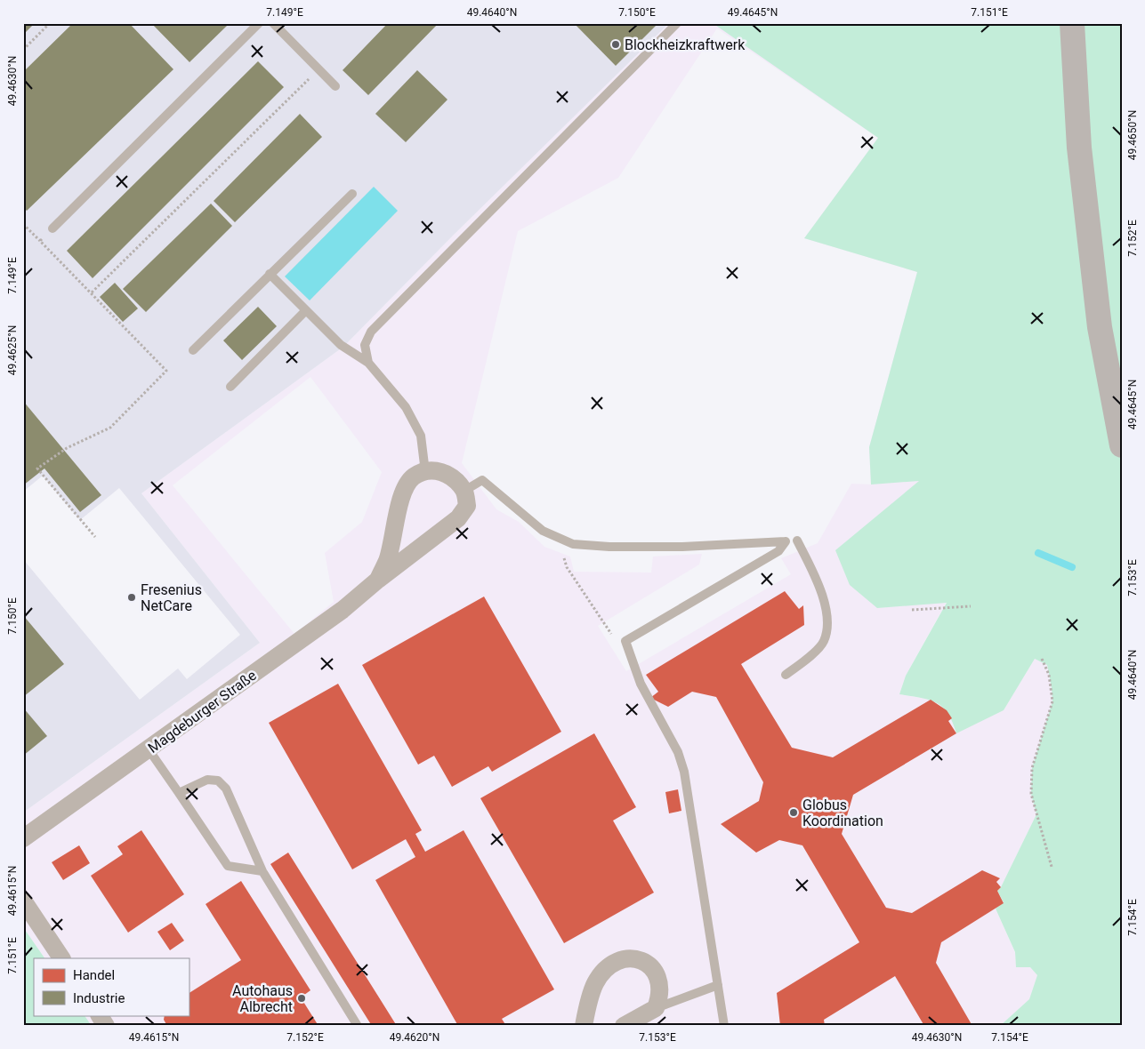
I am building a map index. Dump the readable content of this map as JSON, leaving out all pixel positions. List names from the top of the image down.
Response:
{
  "streets": {
    "street": ["Magdeburger Straße"]
  },
  "places": [
    "Blockheizkraftwerk",
    "Fresenius NetCare",
    "Globus Koordination",
    "Autohaus Albrecht"
  ],
  "legend": ["Handel", "Industrie"],
  "coordinates": [
    "7.149°E",
    "49.4640°N",
    "7.150°E",
    "49.4645°N",
    "7.151°E",
    "49.4630°N",
    "49.4650°N",
    "7.152°E",
    "49.4625°N",
    "7.153°E",
    "49.4615°N",
    "7.154°E",
    "49.4620°N"
  ]
}
